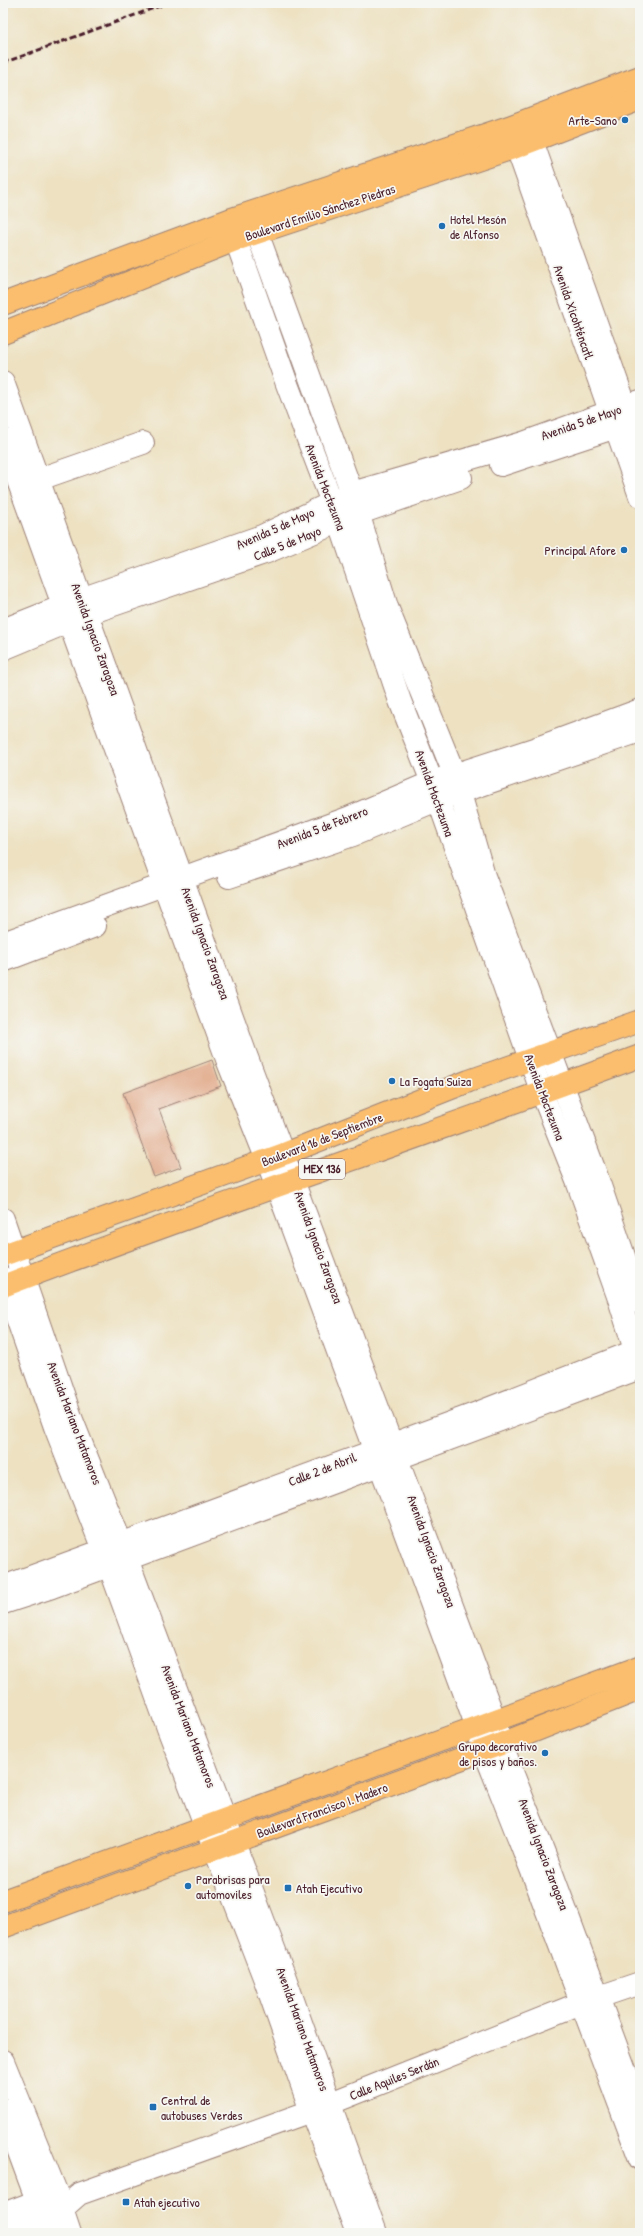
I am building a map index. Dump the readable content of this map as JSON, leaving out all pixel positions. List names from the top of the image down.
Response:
{
  "streets": {
    "main road": [
      "Boulevard Emilio Sánchez Piedras",
      "Boulevard 16 de Septiembre",
      "MEX 136",
      "Boulevard Francisco I. Madero"
    ],
    "street": [
      "Avenida Xicohténcatl",
      "Avenida 5 de Mayo",
      "Avenida Moctezuma",
      "Calle 5 de Mayo",
      "Avenida Ignacio Zaragoza",
      "Avenida 5 de Febrero",
      "Avenida Mariano Matamoros",
      "Calle 2 de Abril",
      "Calle Aquiles Serdán"
    ]
  },
  "crossings": [
    ["Boulevard Emilio Sánchez Piedras", "Avenida Xicohténcatl"],
    ["Boulevard Emilio Sánchez Piedras", "Avenida Moctezuma"],
    ["Avenida 5 de Mayo", "Avenida Moctezuma"],
    ["Avenida 5 de Mayo", "Calle 5 de Mayo"],
    ["Avenida Moctezuma", "Avenida 5 de Febrero"],
    ["Avenida Moctezuma", "Boulevard 16 de Septiembre"],
    ["Avenida Moctezuma", "Calle 2 de Abril"],
    ["Calle 5 de Mayo", "Avenida Ignacio Zaragoza"],
    ["Avenida Ignacio Zaragoza", "Avenida 5 de Febrero"],
    ["Avenida Ignacio Zaragoza", "Boulevard 16 de Septiembre"],
    ["Avenida Ignacio Zaragoza", "Calle 2 de Abril"],
    ["Avenida Ignacio Zaragoza", "Boulevard Francisco I. Madero"],
    ["Avenida Ignacio Zaragoza", "Calle Aquiles Serdán"],
    ["Boulevard 16 de Septiembre", "Avenida Mariano Matamoros"],
    ["Avenida Mariano Matamoros", "Calle 2 de Abril"],
    ["Avenida Mariano Matamoros", "Boulevard Francisco I. Madero"],
    ["Avenida Mariano Matamoros", "Calle Aquiles Serdán"]
  ],
  "places": {
    "other": [
      "Arte-Sano",
      "Hotel Mesón de Alfonso",
      "Principal Afore",
      "La Fogata Suiza",
      "Grupo decorativo de pisos y baños.",
      "Parabrisas para automoviles"
    ],
    "transit": ["Atah Ejecutivo", "Central de autobuses Verdes", "Atah ejecutivo"]
  }
}
